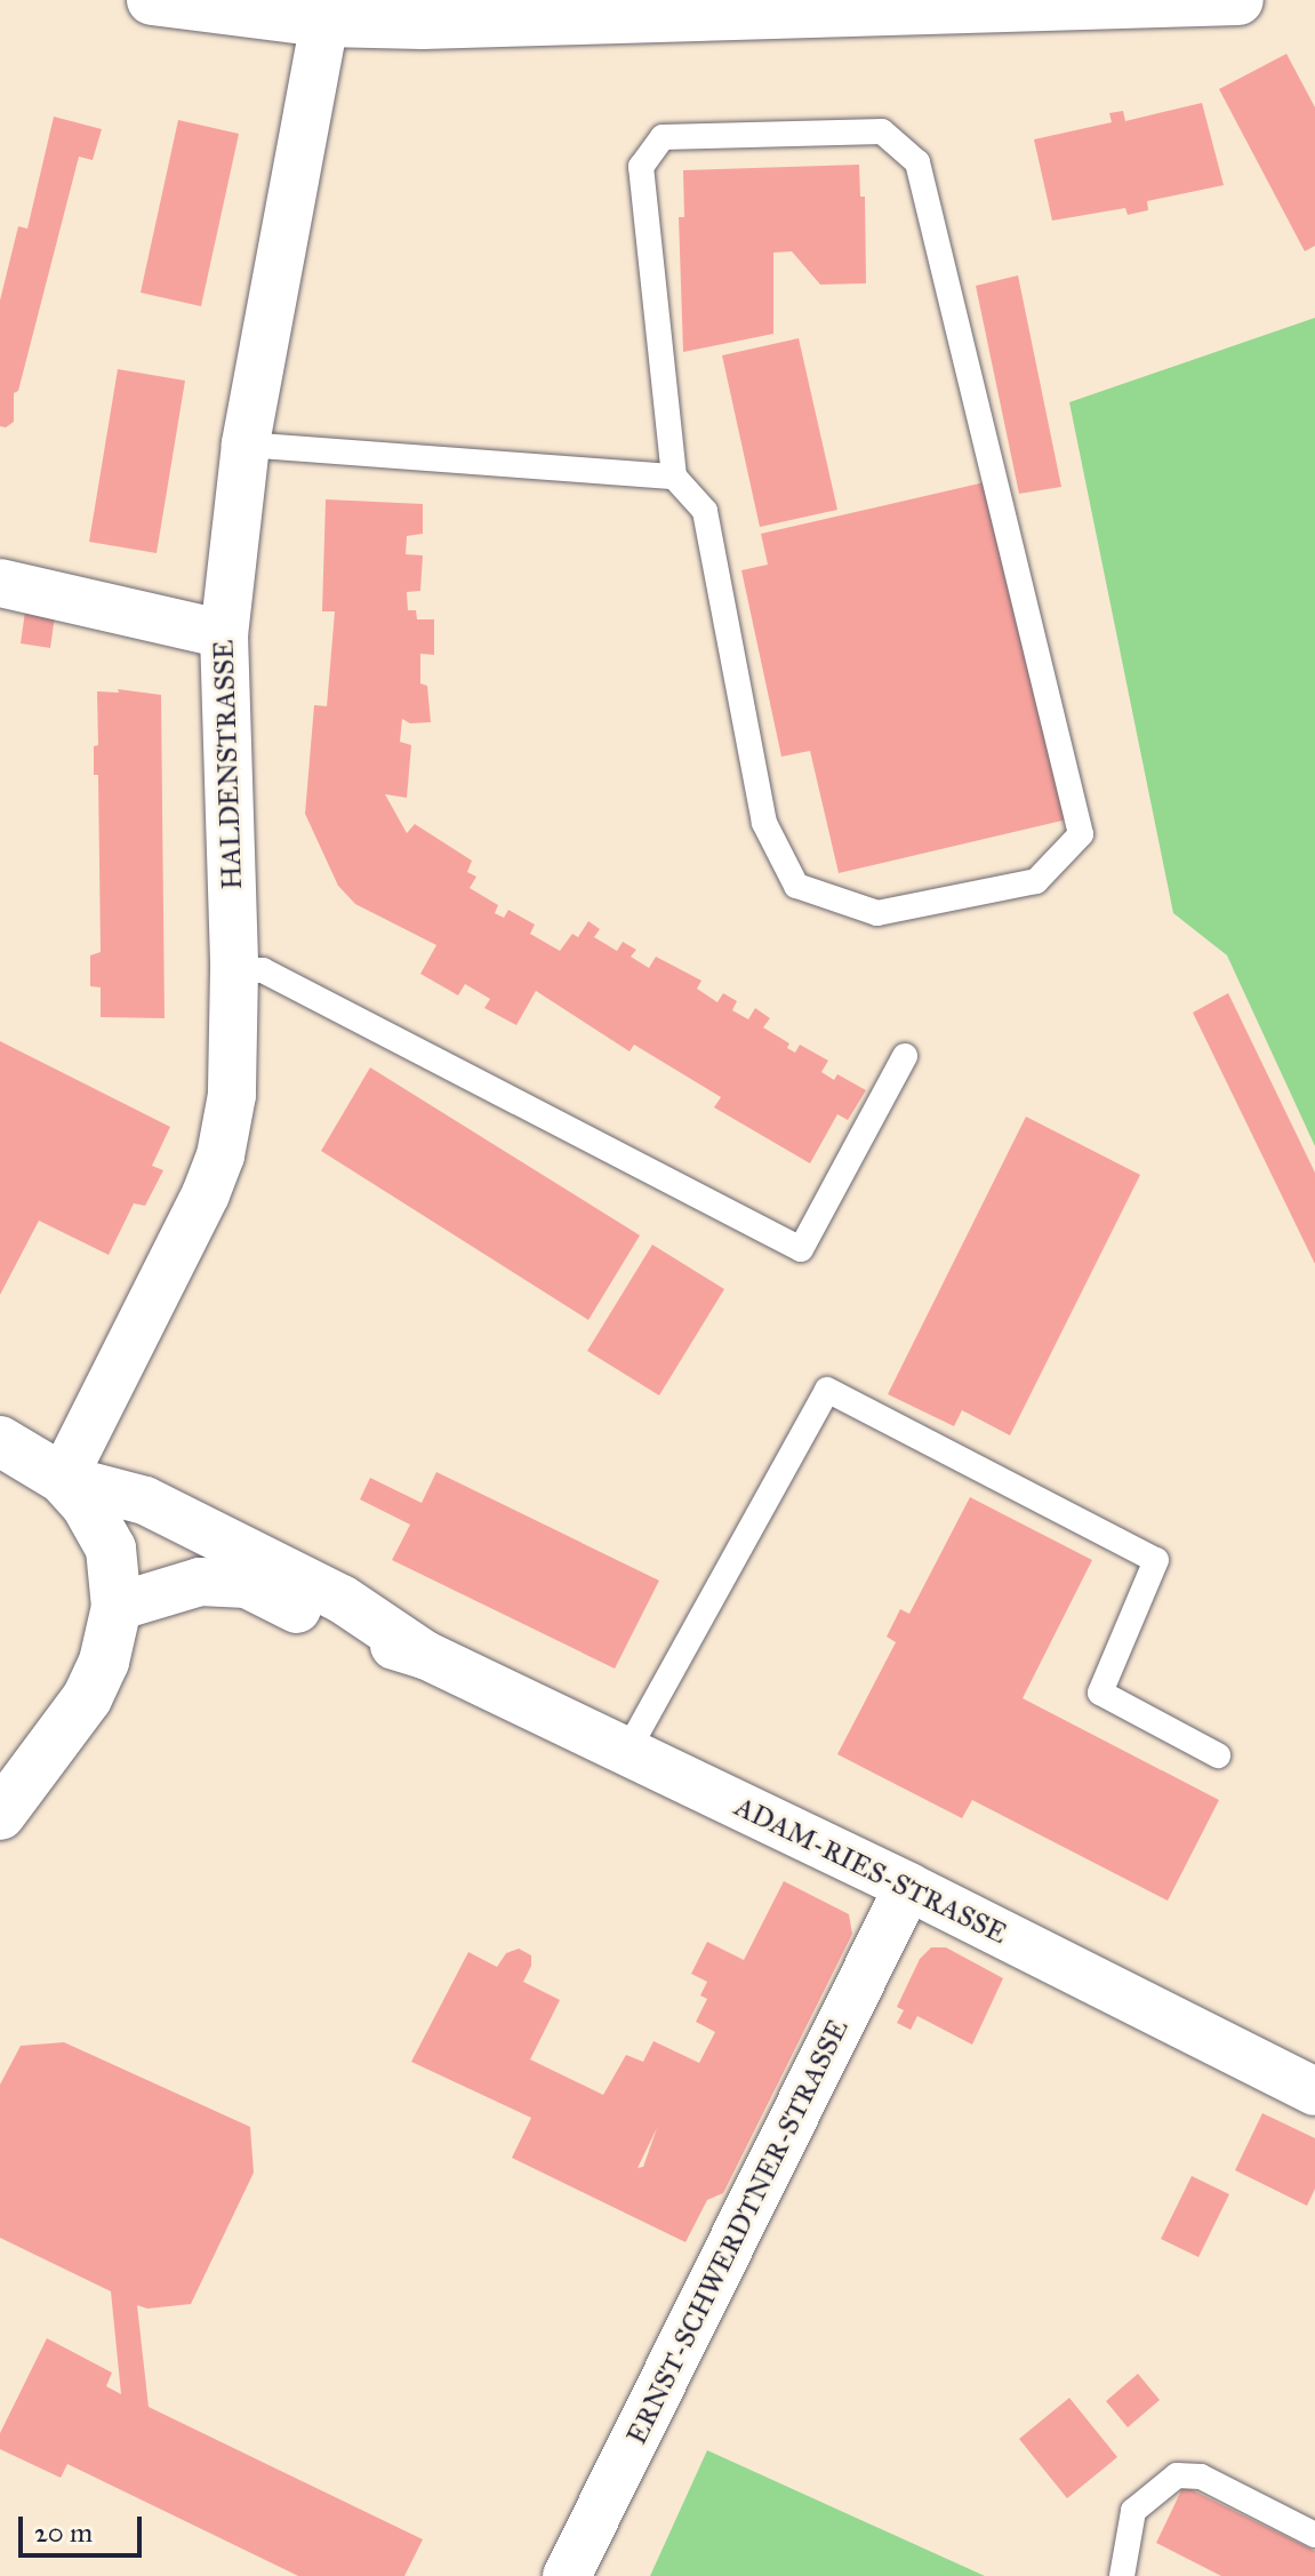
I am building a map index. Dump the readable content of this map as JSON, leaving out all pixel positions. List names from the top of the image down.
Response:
{
  "streets": {
    "main road": ["ADAM-RIES-STRASSE"],
    "street": ["HALDENSTRASSE", "ERNST-SCHWERDTNER-STRASSE"]
  },
  "crossings": [
    ["HALDENSTRASSE", "ADAM-RIES-STRASSE"],
    ["ADAM-RIES-STRASSE", "ERNST-SCHWERDTNER-STRASSE"]
  ],
  "scale_bar": "20 m"
}
